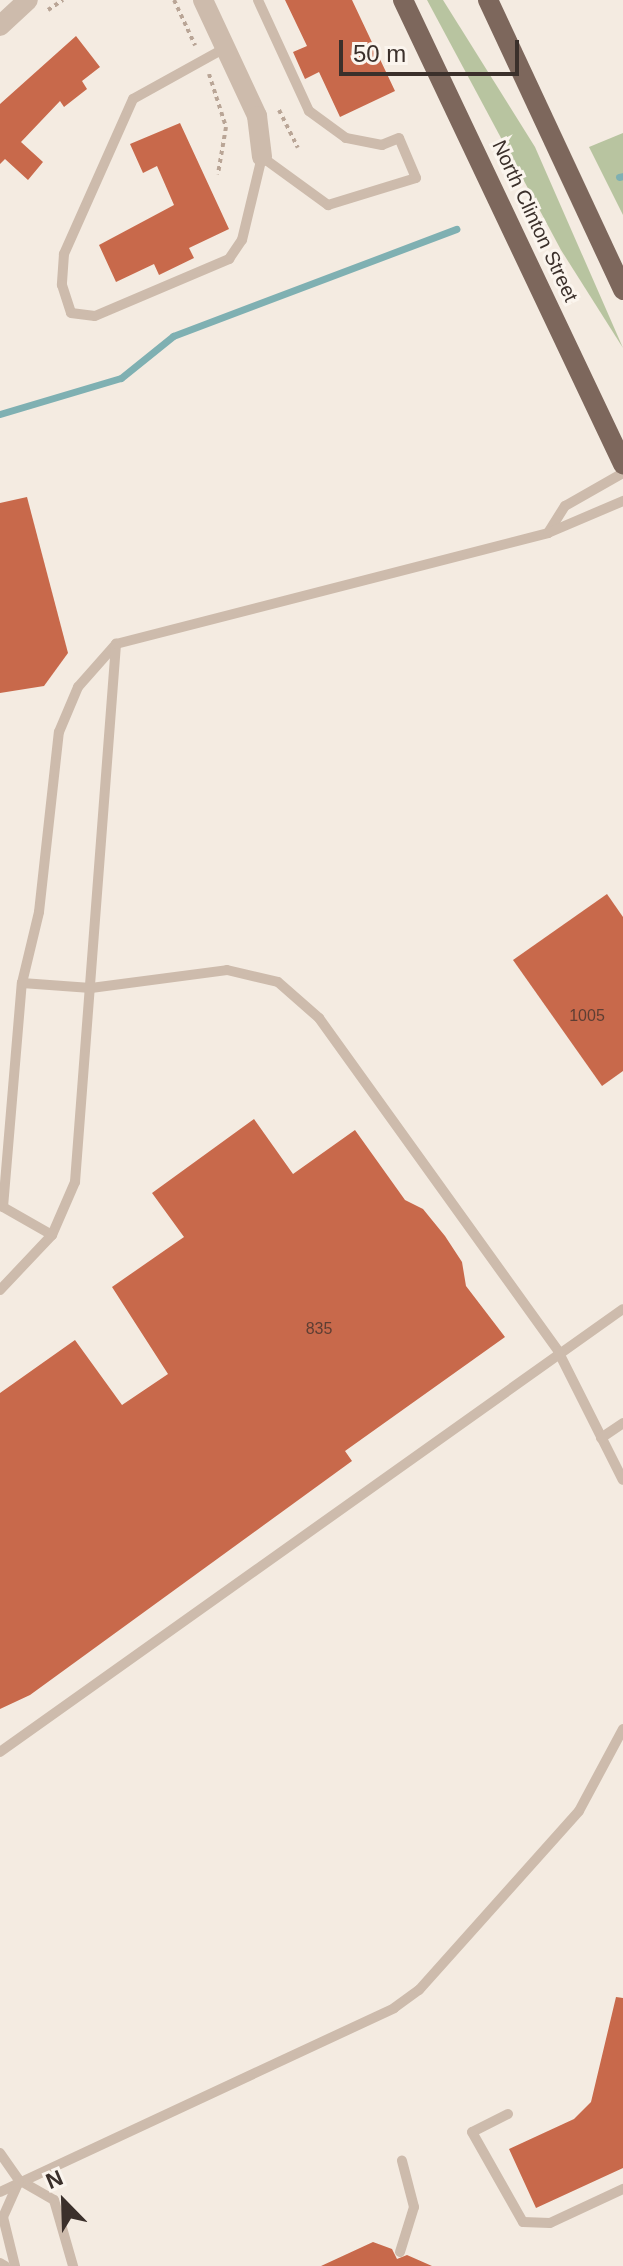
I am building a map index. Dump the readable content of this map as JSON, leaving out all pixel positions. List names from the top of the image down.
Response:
{
  "streets": {
    "main road": ["North Clinton Street"]
  },
  "house_numbers": ["1005", "835"],
  "scale_bar": "50 m",
  "north": "top left"
}
